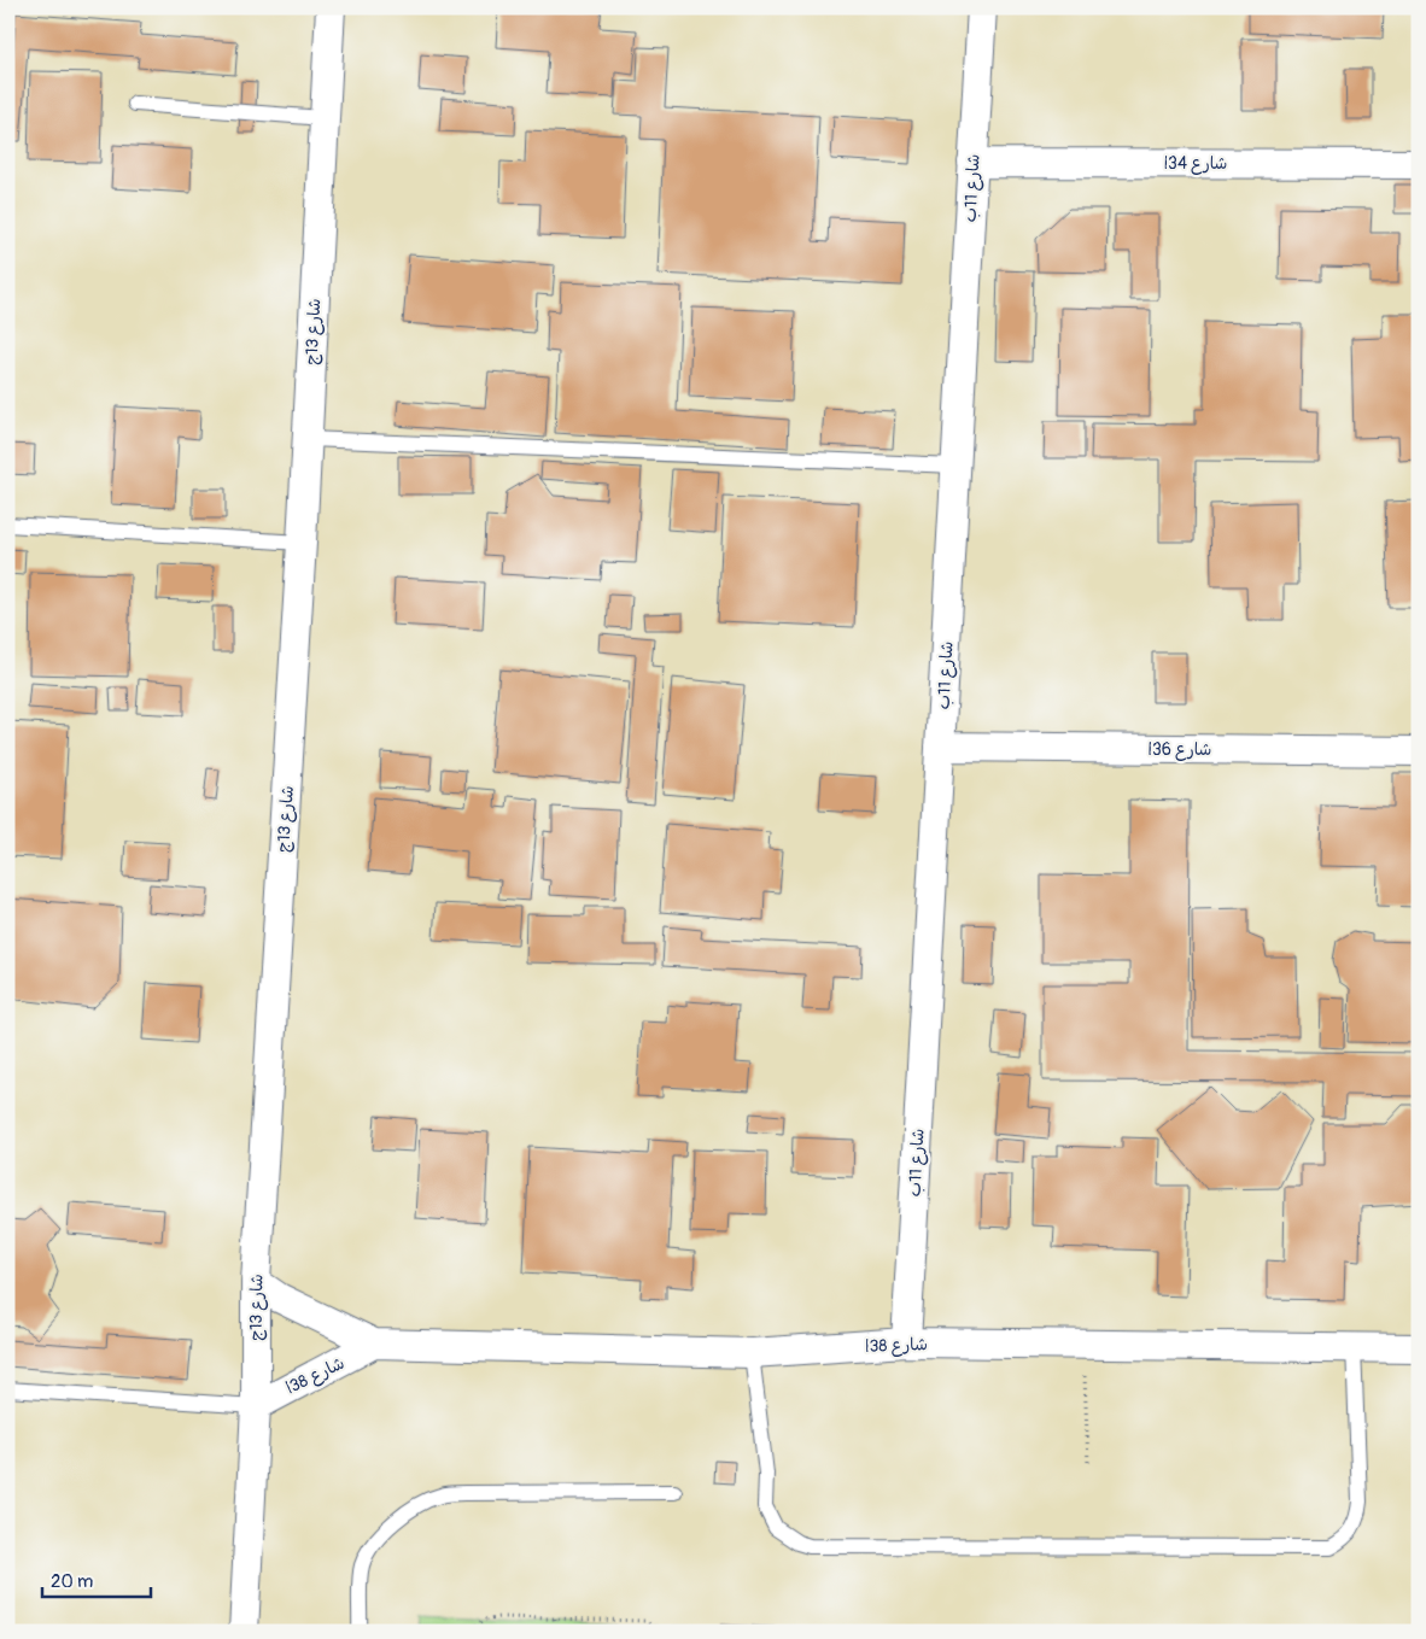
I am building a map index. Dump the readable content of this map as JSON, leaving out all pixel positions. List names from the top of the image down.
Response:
{
  "streets": {
    "street": [
      "شارع 34ا",
      "شارع 11ب",
      "شارع 13ج",
      "شارع 36ا",
      "شارع 38ا"
    ]
  },
  "crossings": [
    ["شارع 34ا", "شارع 11ب"],
    ["شارع 11ب", "شارع 36ا"],
    ["شارع 11ب", "شارع 38ا"],
    ["شارع 13ج", "شارع 38ا"]
  ],
  "scale_bar": "20 m"
}
